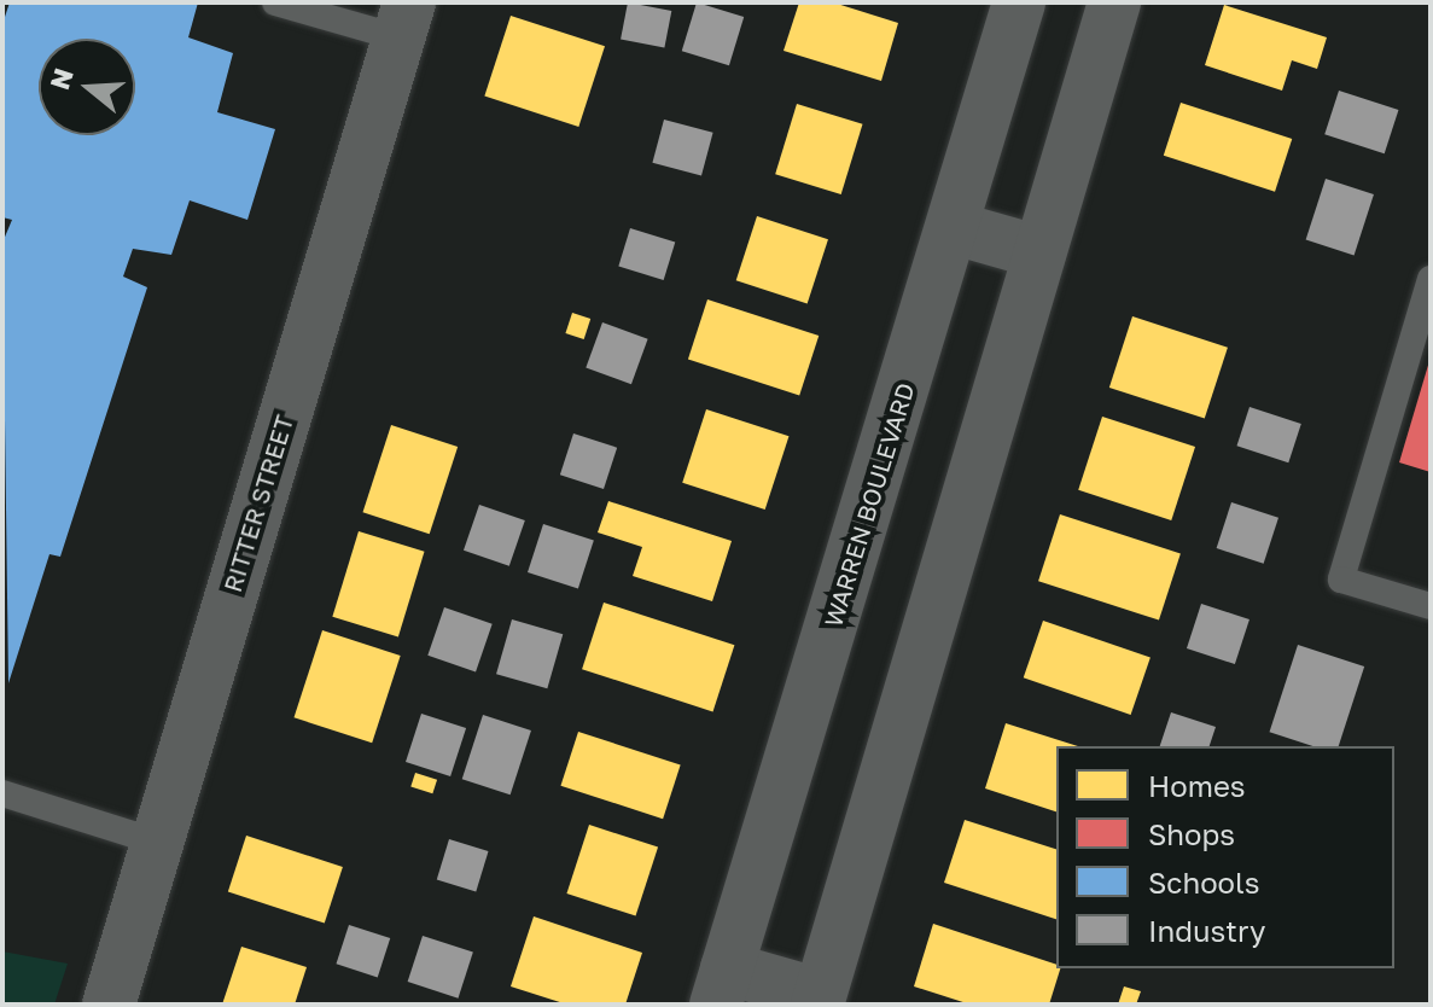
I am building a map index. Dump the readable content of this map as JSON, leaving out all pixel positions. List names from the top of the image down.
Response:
{
  "streets": {
    "street": ["RITTER STREET", "WARREN BOULEVARD"]
  },
  "legend": [
    "Homes",
    "Shops",
    "Schools",
    "Industry"
  ],
  "north": "left"
}
